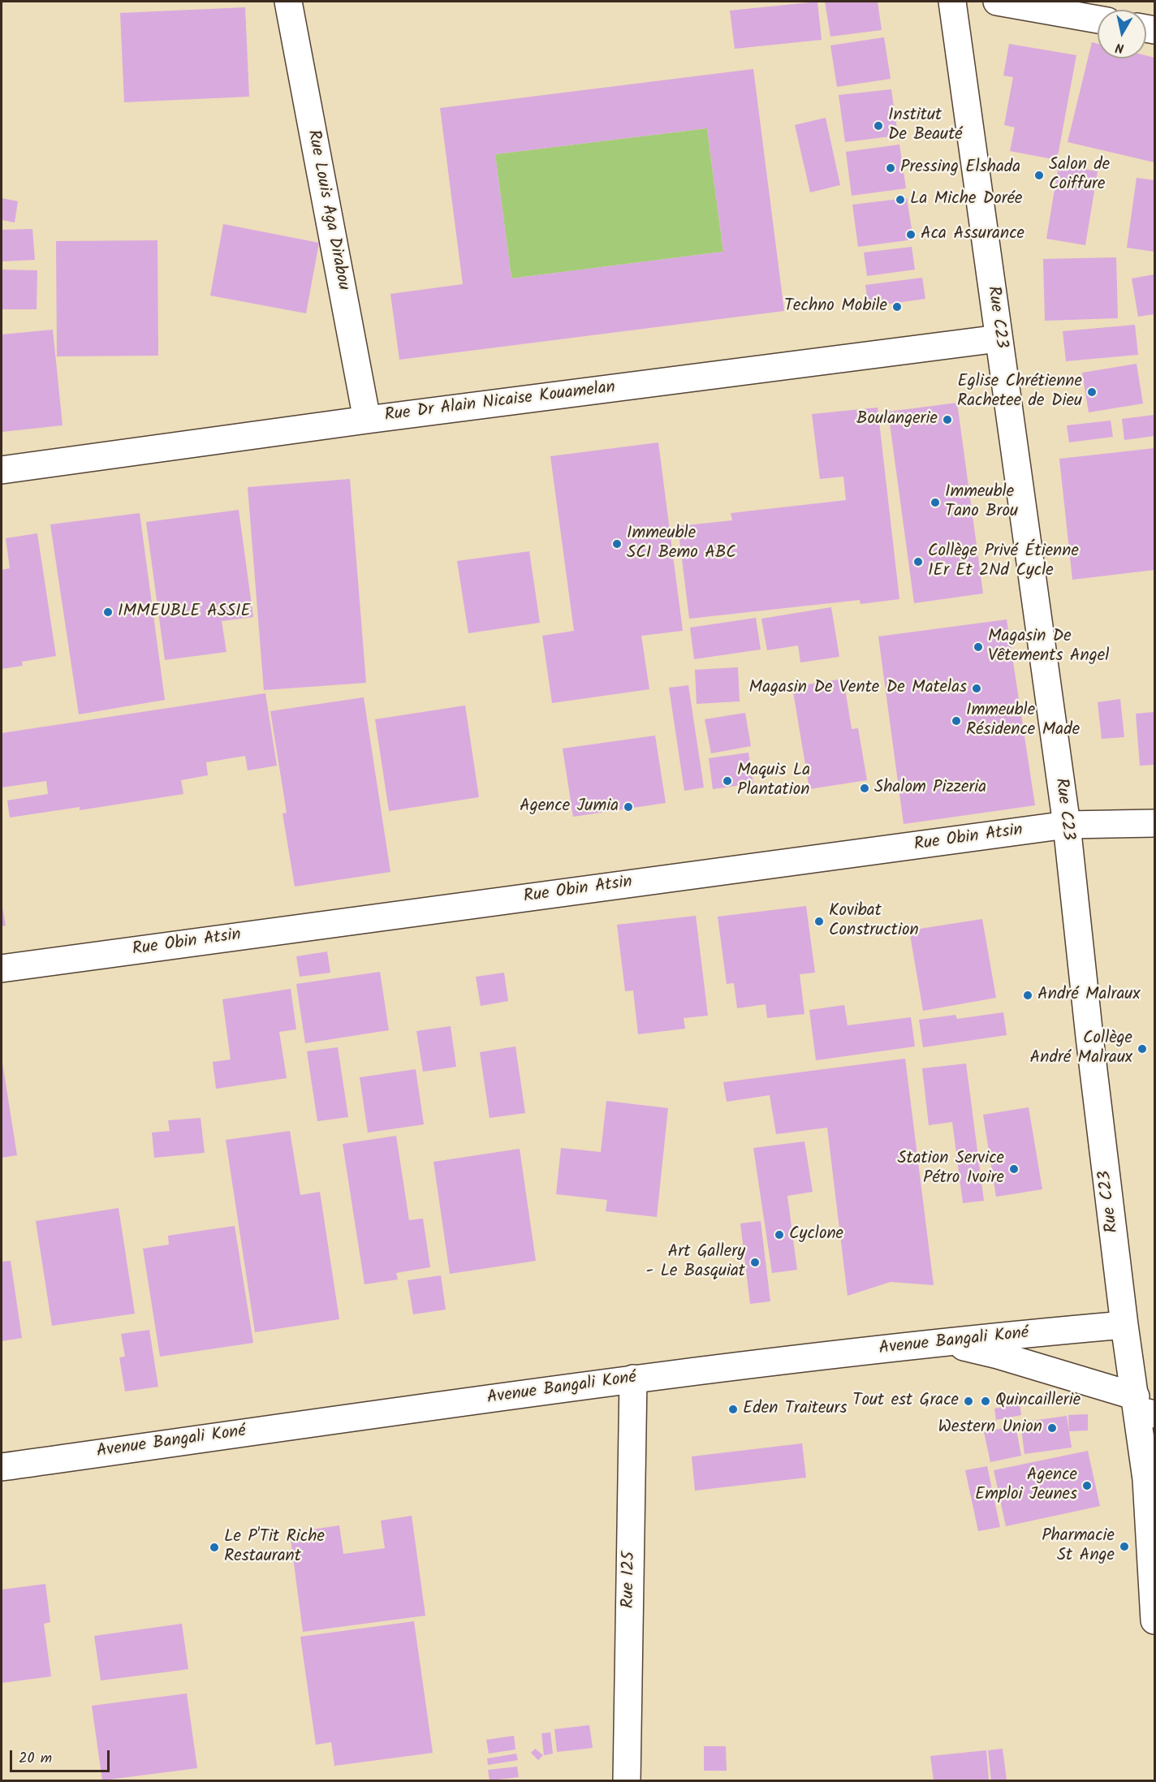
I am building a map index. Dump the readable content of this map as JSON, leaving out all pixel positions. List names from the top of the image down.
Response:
{
  "streets": {
    "street": [
      "Rue Louis Aga Dirabou",
      "Rue C23",
      "Rue Dr Alain Nicaise Kouamelan",
      "Rue Obin Atsin",
      "Avenue Bangali Koné",
      "Rue I25"
    ]
  },
  "crossings": [
    ["Rue Louis Aga Dirabou", "Rue Dr Alain Nicaise Kouamelan"],
    ["Rue C23", "Rue Dr Alain Nicaise Kouamelan"],
    ["Rue C23", "Rue Obin Atsin"],
    ["Rue C23", "Avenue Bangali Koné"],
    ["Avenue Bangali Koné", "Rue I25"]
  ],
  "places": [
    "Institut De Beauté",
    "Pressing Elshada",
    "Salon de Coiffure",
    "La Miche Dorée",
    "Aca Assurance",
    "Techno Mobile",
    "Eglise Chrétienne Rachetee de Dieu",
    "Boulangerie",
    "Immeuble Tano Brou",
    "Immeuble SCI Bemo ABC",
    "Collège Privé Étienne 1Er Et 2Nd Cycle",
    "IMMEUBLE ASSIE",
    "Magasin De Vêtements Angel",
    "Magasin De Vente De Matelas",
    "Immeuble Résidence Made",
    "Maquis La Plantation",
    "Shalom Pizzeria",
    "Agence Jumia",
    "Kovibat Construction",
    "André Malraux",
    "Collège André Malraux",
    "Station Service Pétro Ivoire",
    "Cyclone",
    "Art Gallery - Le Basquiat",
    "Tout est Grace",
    "Quincaillerie",
    "Eden Traiteurs",
    "Western Union",
    "Agence Emploi Jeunes",
    "Pharmacie St Ange",
    "Le P'Tit Riche Restaurant"
  ],
  "scale_bar": "20 m",
  "north": "bottom"
}
